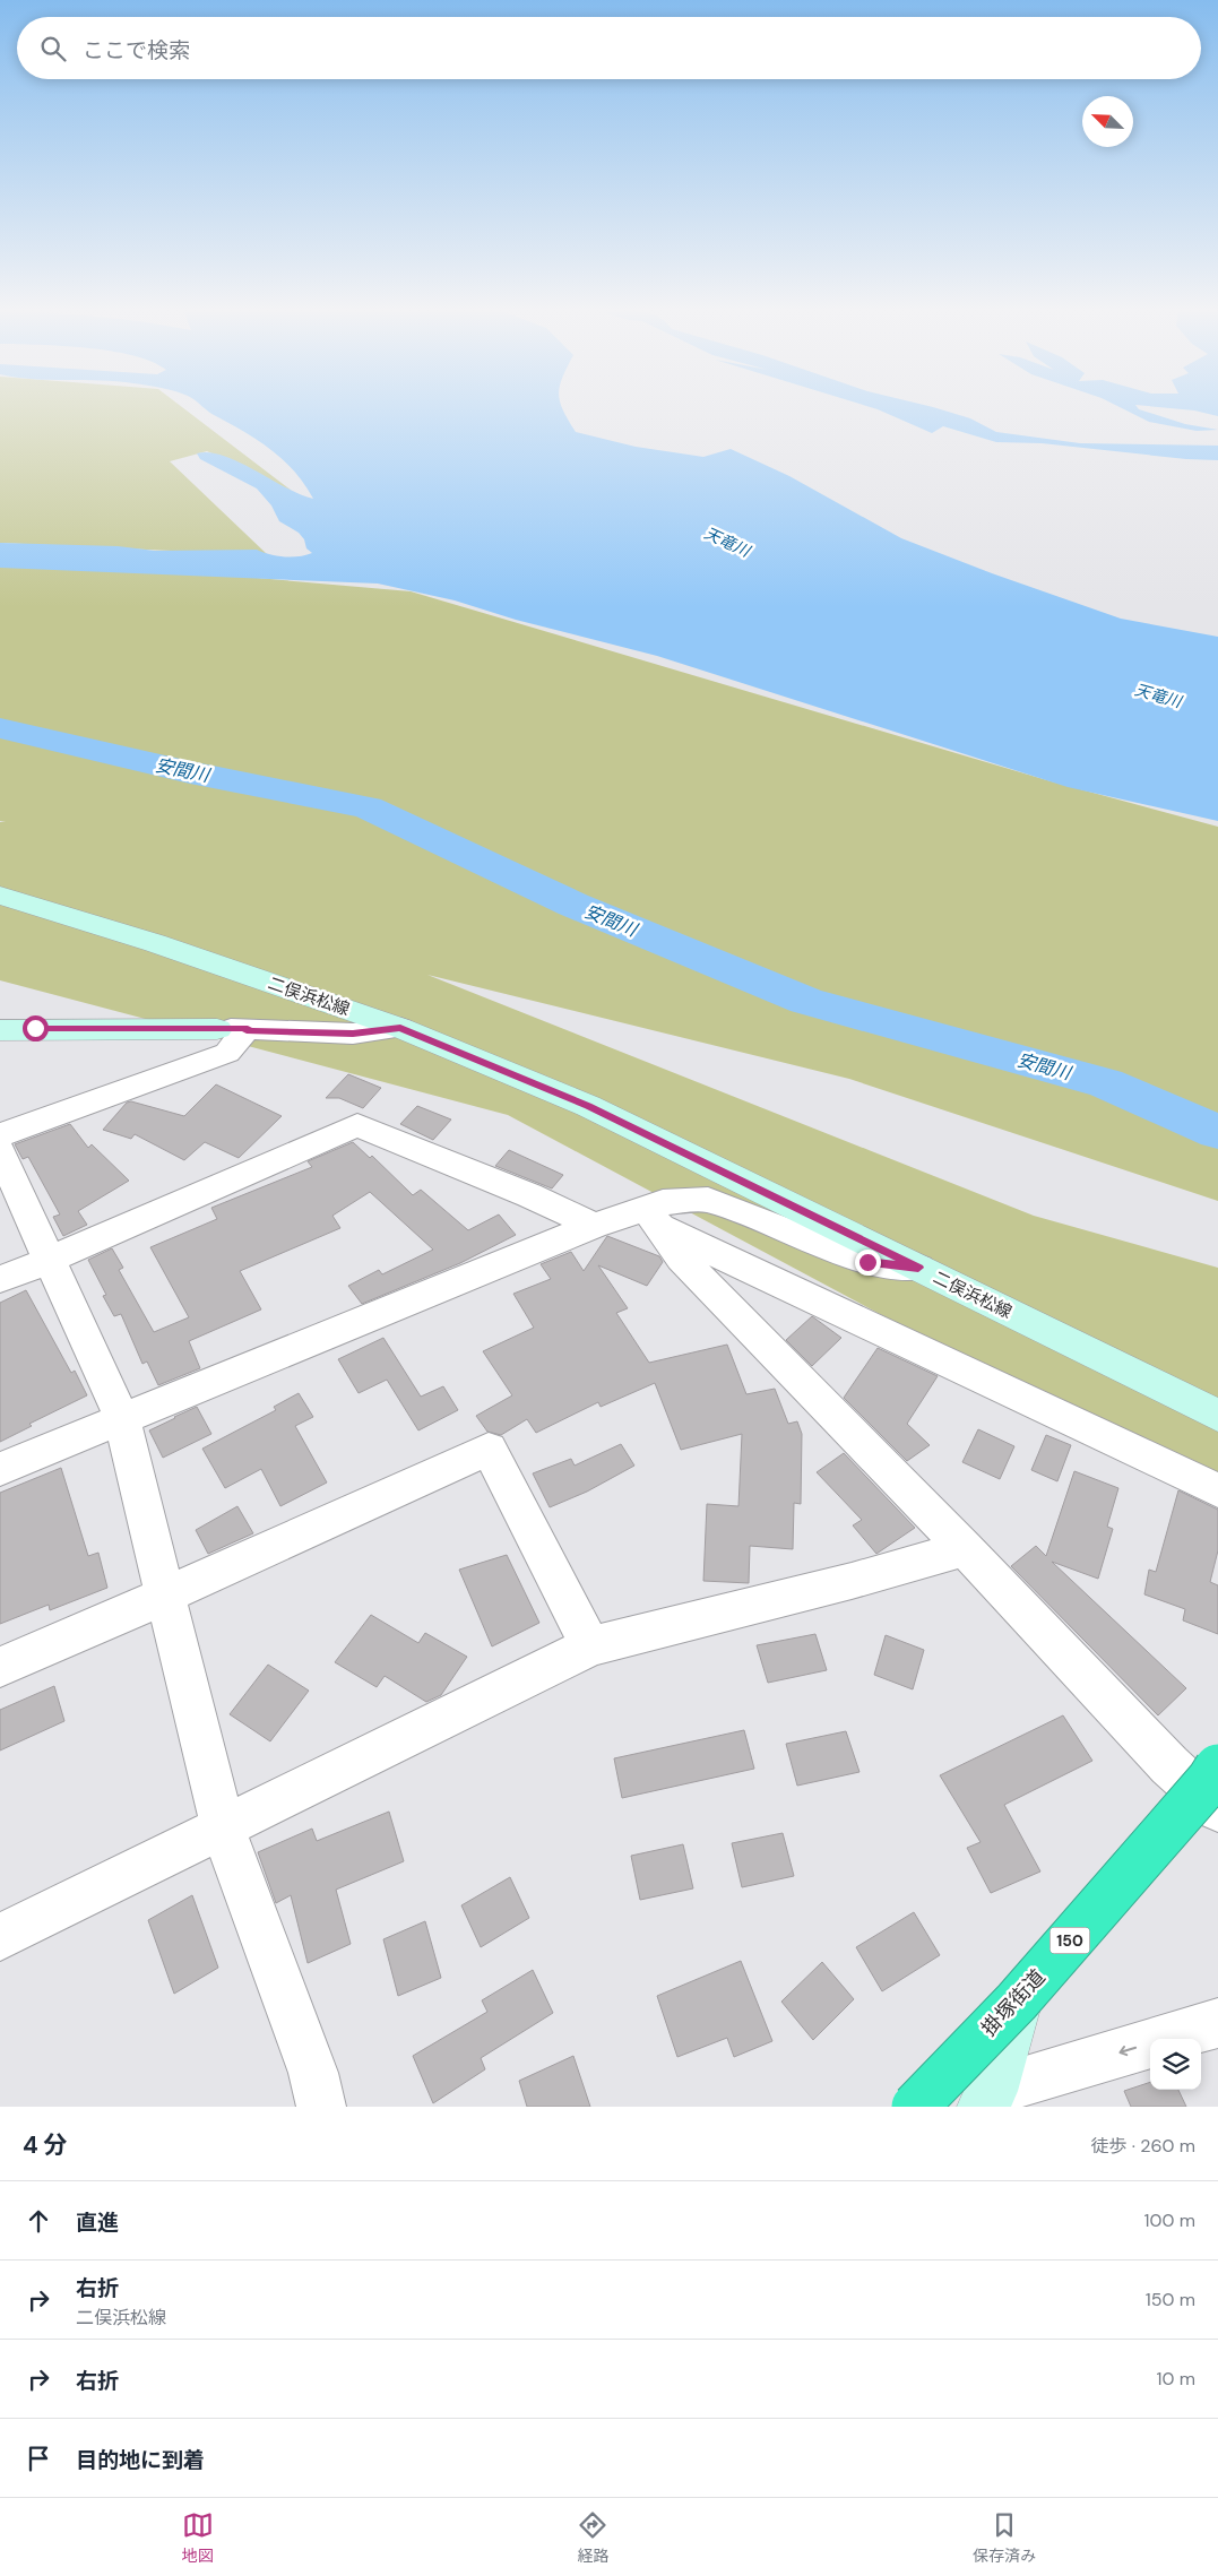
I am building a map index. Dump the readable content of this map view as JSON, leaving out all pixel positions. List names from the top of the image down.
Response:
{
  "streets": {
    "highway": ["150", "掛塚街道"],
    "main road": ["二俣浜松線"]
  },
  "water": ["天竜川", "安間川"],
  "north": "top left",
  "page": {
    "search": "ここで検索",
    "heading": ["4 分", "徒歩 · 260 m"],
    "list": [
      ["直進", "100 m"],
      ["右折", "二俣浜松線", "150 m"],
      ["右折", "10 m"],
      "目的地に到着"
    ],
    "nav": ["地図", "経路", "保存済み"]
  }
}
